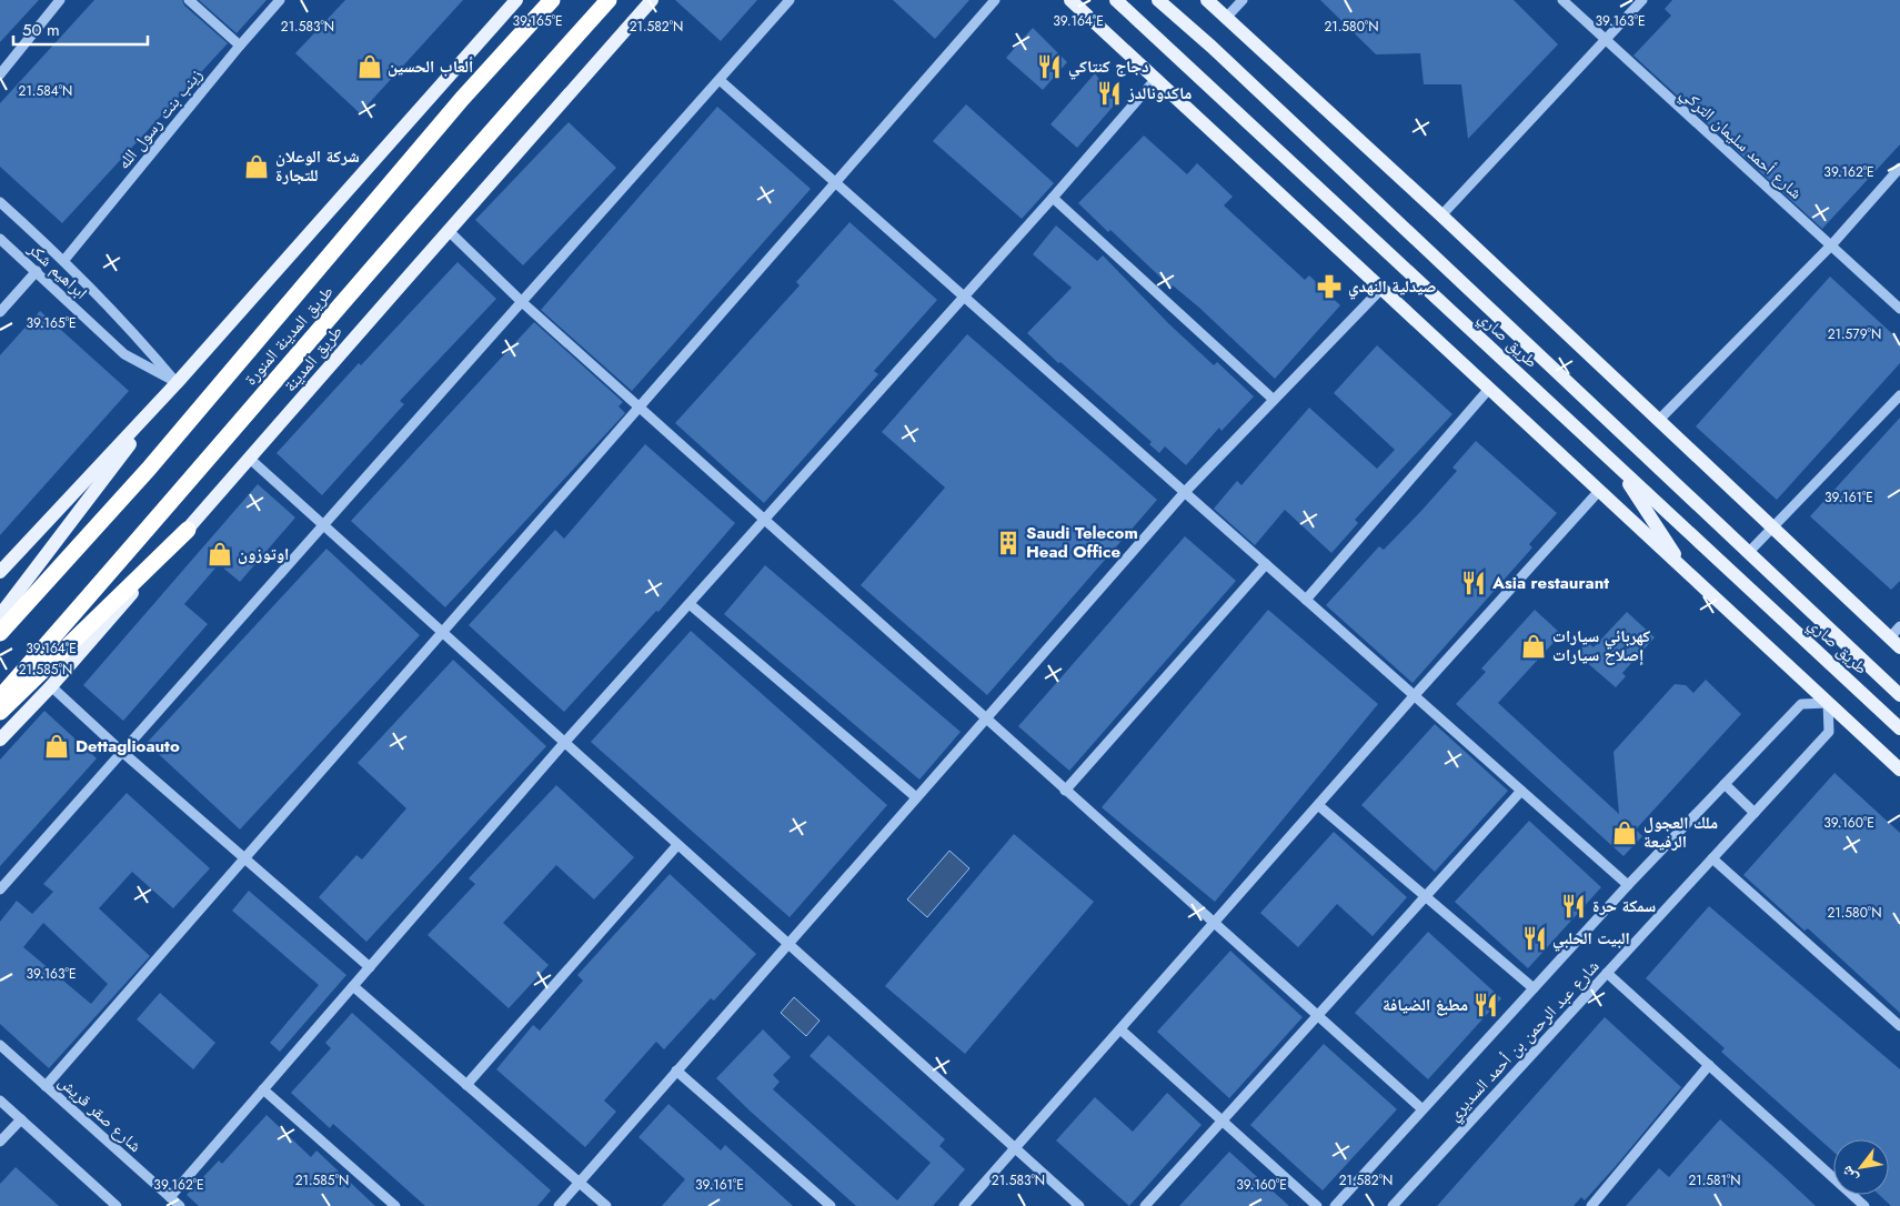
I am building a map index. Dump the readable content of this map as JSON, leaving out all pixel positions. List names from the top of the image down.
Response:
{
  "streets": {
    "highway": ["طريق المدينة المنورة"],
    "main road": ["طريق صاري", "طريق المدينة"],
    "street": [
      "زينب بنت رسول الله",
      "شارع أحمد سليمان التركي",
      "ابراهيم شكر",
      "شارع عبد الرحمن بن أحمد السديري",
      "شارع صقر قريش"
    ]
  },
  "places": {
    "shop": [
      "ألعاب الحسين",
      "شركة الوعلان للتجارة",
      "اوتوزون",
      "كهربائي سيارات إصلاح سيارات",
      "Dettaglioauto",
      "ملك العجول الرفيعة"
    ],
    "restaurant": [
      "دجاج كنتاكي",
      "ماكدونالدز",
      "Asia restaurant",
      "سمكة حرة",
      "البيت الحلبي",
      "مطبغ الضيافة"
    ],
    "pharmacy": ["صيدلية النهدي"],
    "building": ["Saudi Telecom Head Office"]
  },
  "scale_bar": "50 m",
  "north": "bottom left",
  "coordinates": [
    "39.164°E",
    "39.165°E",
    "39.163°E",
    "21.583°N",
    "21.582°N",
    "21.580°N",
    "21.584°N",
    "39.162°E",
    "21.579°N",
    "39.161°E",
    "21.585°N",
    "39.160°E",
    "21.581°N"
  ]
}
